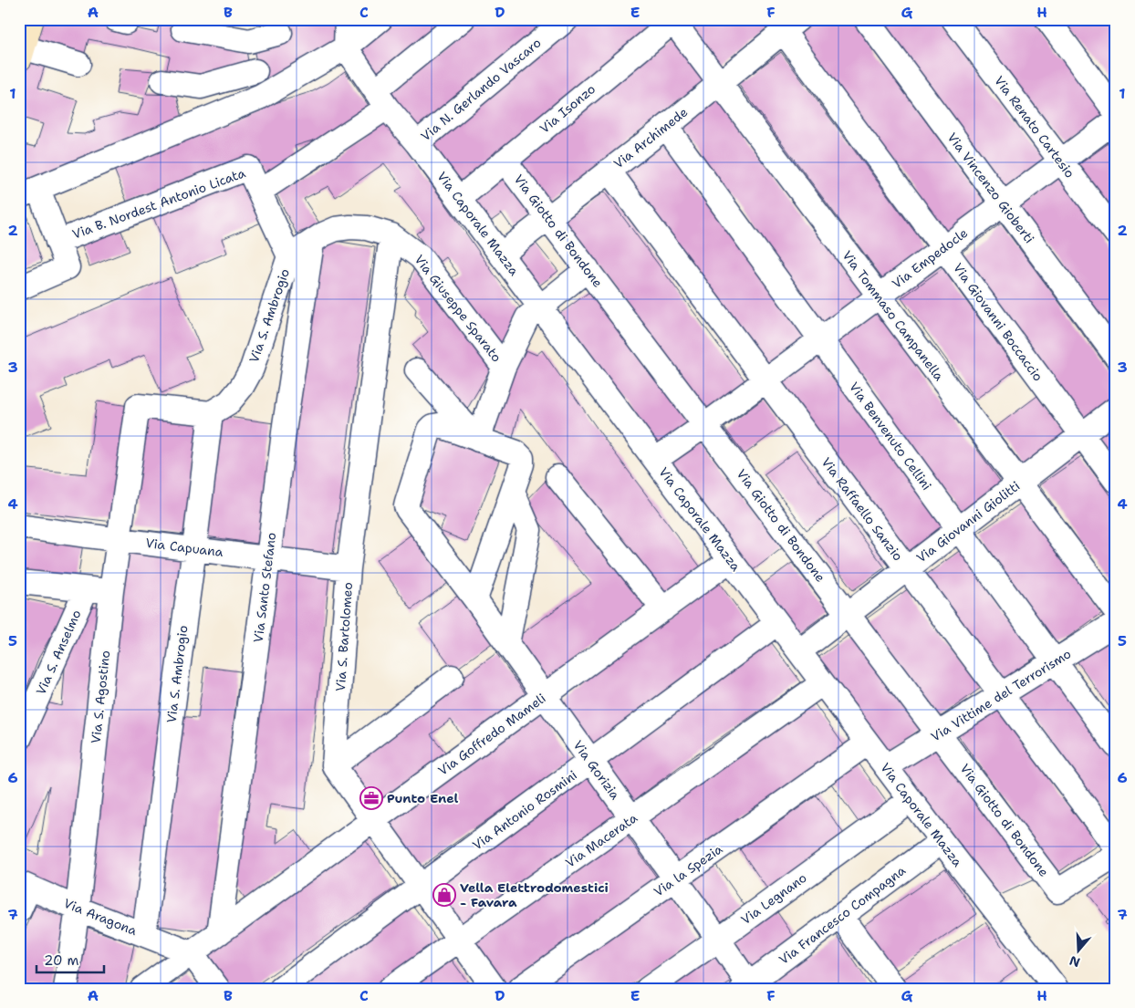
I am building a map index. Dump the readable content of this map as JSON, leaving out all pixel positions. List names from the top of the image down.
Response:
{
  "streets": {
    "street": [
      "Via N. Gerlando Vascaro",
      "Via Isonzo",
      "Via Renato Cartesio",
      "Via Archimede",
      "Via Vincenzo Gioberti",
      "Via B. Nordest Antonio Licata",
      "Via Caporale Mazza",
      "Via Giotto di Bondone",
      "Via Empedocle",
      "Via Giuseppe Sparato",
      "Via S. Ambrogio",
      "Via Tommaso Campanella",
      "Via Giovanni Boccaccio",
      "Via Benvenuto Cellini",
      "Via Raffaello Sanzio",
      "Via Giovanni Giolitti",
      "Via Capuana",
      "Via Santo Stefano",
      "Via S. Bartolomeo",
      "Via S. Anselmo",
      "Via Vittime del Terrorismo",
      "Via S. Agostino",
      "Via Goffredo Mameli",
      "Via Gorizia",
      "Via Antonio Rosmini",
      "Via Macerata",
      "Via la Spezia",
      "Via Legnano",
      "Via Francesco Compagna",
      "Via Aragona"
    ]
  },
  "crossings": [
    ["Via N. Gerlando Vascaro", "Via Caporale Mazza"],
    ["Via Isonzo", "Via Caporale Mazza"],
    ["Via Isonzo", "Via Giotto di Bondone"],
    ["Via Isonzo", "Via Tommaso Campanella"],
    ["Via Renato Cartesio", "Via Empedocle"],
    ["Via Archimede", "Via Caporale Mazza"],
    ["Via Archimede", "Via Giotto di Bondone"],
    ["Via Archimede", "Via Tommaso Campanella"],
    ["Via Archimede", "Via Giovanni Boccaccio"],
    ["Via Archimede", "Via Benvenuto Cellini"],
    ["Via Archimede", "Via Raffaello Sanzio"],
    ["Via Vincenzo Gioberti", "Via Empedocle"],
    ["Via B. Nordest Antonio Licata", "Via Caporale Mazza"],
    ["Via Caporale Mazza", "Via Empedocle"],
    ["Via Caporale Mazza", "Via Giuseppe Sparato"],
    ["Via Caporale Mazza", "Via Giovanni Giolitti"],
    ["Via Caporale Mazza", "Via Vittime del Terrorismo"],
    ["Via Caporale Mazza", "Via Goffredo Mameli"],
    ["Via Caporale Mazza", "Via Antonio Rosmini"],
    ["Via Caporale Mazza", "Via Macerata"],
    ["Via Caporale Mazza", "Via la Spezia"],
    ["Via Caporale Mazza", "Via Legnano"],
    ["Via Caporale Mazza", "Via Francesco Compagna"],
    ["Via Giotto di Bondone", "Via Empedocle"],
    ["Via Giotto di Bondone", "Via Giuseppe Sparato"],
    ["Via Giotto di Bondone", "Via Giovanni Giolitti"],
    ["Via Giotto di Bondone", "Via Vittime del Terrorismo"],
    ["Via Empedocle", "Via Tommaso Campanella"],
    ["Via Empedocle", "Via Giovanni Boccaccio"],
    ["Via Empedocle", "Via Benvenuto Cellini"],
    ["Via Empedocle", "Via Raffaello Sanzio"],
    ["Via Giuseppe Sparato", "Via S. Ambrogio"],
    ["Via Giuseppe Sparato", "Via Santo Stefano"],
    ["Via Giuseppe Sparato", "Via S. Bartolomeo"],
    ["Via Giuseppe Sparato", "Via Gorizia"],
    ["Via S. Ambrogio", "Via Capuana"],
    ["Via S. Ambrogio", "Via S. Agostino"],
    ["Via S. Ambrogio", "Via Aragona"],
    ["Via Tommaso Campanella", "Via Giovanni Giolitti"],
    ["Via Giovanni Boccaccio", "Via Giovanni Giolitti"],
    ["Via Benvenuto Cellini", "Via Giovanni Giolitti"],
    ["Via Benvenuto Cellini", "Via Vittime del Terrorismo"],
    ["Via Raffaello Sanzio", "Via Giovanni Giolitti"],
    ["Via Raffaello Sanzio", "Via Vittime del Terrorismo"],
    ["Via Capuana", "Via Santo Stefano"],
    ["Via Capuana", "Via S. Bartolomeo"],
    ["Via Capuana", "Via S. Agostino"],
    ["Via Santo Stefano", "Via Goffredo Mameli"],
    ["Via S. Agostino", "Via Aragona"],
    ["Via Goffredo Mameli", "Via Gorizia"],
    ["Via Goffredo Mameli", "Via Aragona"],
    ["Via Gorizia", "Via Antonio Rosmini"],
    ["Via Gorizia", "Via Macerata"],
    ["Via Gorizia", "Via la Spezia"],
    ["Via Gorizia", "Via Legnano"],
    ["Via Gorizia", "Via Francesco Compagna"]
  ],
  "places": {
    "office": ["Punto Enel"],
    "shop": ["Vella Elettrodomestici - Favara"]
  },
  "scale_bar": "20 m",
  "north": "bottom",
  "grid": {
    "columns": [
      "A",
      "B",
      "C",
      "D",
      "E",
      "F",
      "G",
      "H"
    ],
    "rows": [
      "1",
      "2",
      "3",
      "4",
      "5",
      "6",
      "7"
    ]
  }
}
